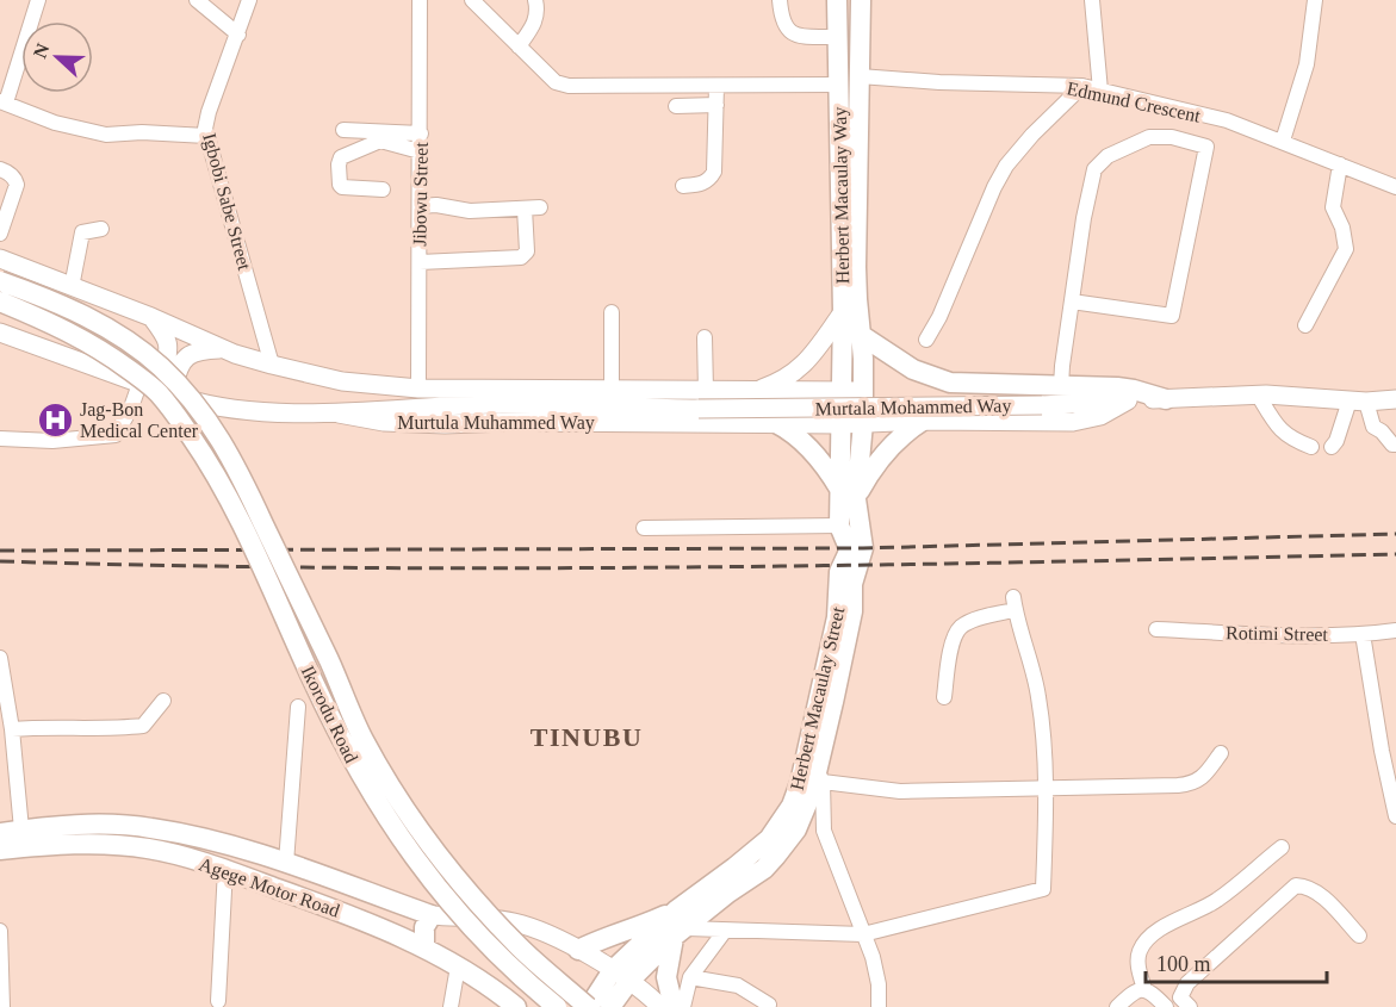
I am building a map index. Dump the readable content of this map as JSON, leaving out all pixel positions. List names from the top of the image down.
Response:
{
  "streets": {
    "highway": [
      "Herbert Macaulay Way",
      "Herbert Macaulay Street",
      "Ikorodu Road",
      "Agege Motor Road"
    ],
    "main road": ["Murtala Mohammed Way", "Murtula Muhammed Way"],
    "street": [
      "Edmund Crescent",
      "Jibowu Street",
      "Igbobi Sabe Street",
      "Rotimi Street"
    ]
  },
  "crossings": [
    ["Edmund Crescent", "Herbert Macaulay Way"],
    ["Jibowu Street", "Murtula Muhammed Way"],
    ["Herbert Macaulay Way", "Murtula Muhammed Way"],
    ["Herbert Macaulay Way", "Herbert Macaulay Street"],
    ["Murtala Mohammed Way", "Murtula Muhammed Way"],
    ["Murtula Muhammed Way", "Herbert Macaulay Street"],
    ["Herbert Macaulay Street", "Ikorodu Road"]
  ],
  "districts": ["TINUBU"],
  "places": {
    "hospital": ["Jag-Bon Medical Center"]
  },
  "scale_bar": "100 m",
  "north": "left"
}
